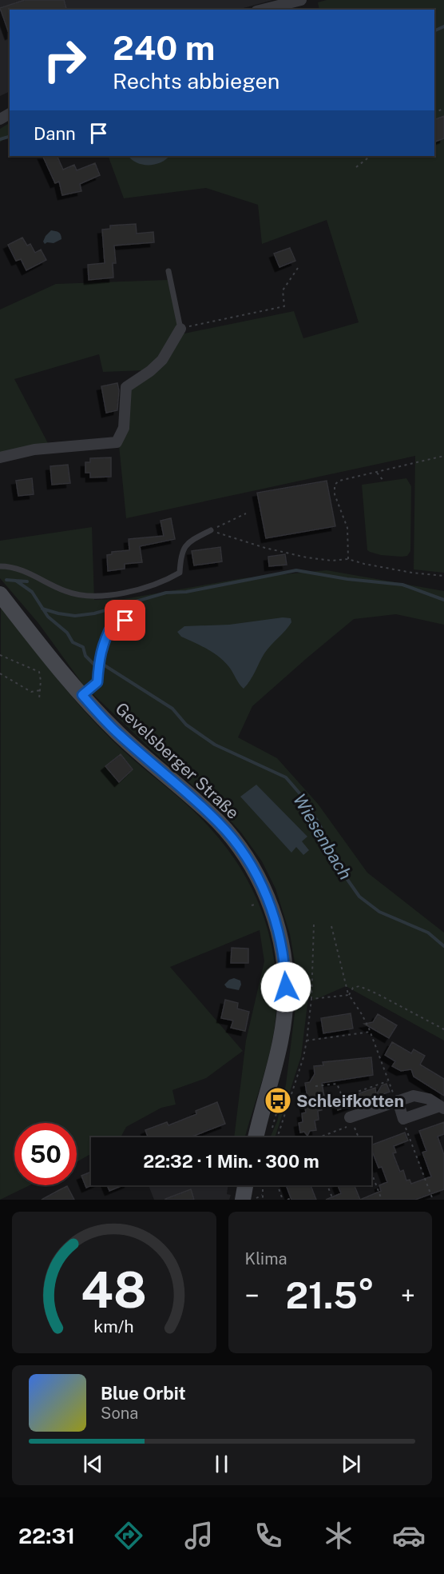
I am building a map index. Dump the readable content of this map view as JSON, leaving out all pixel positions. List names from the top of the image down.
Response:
{
  "streets": {
    "main road": ["Gevelsberger Straße"]
  },
  "water": ["Wiesenbach"],
  "places": {
    "bus stop": ["Schleifkotten"]
  },
  "page": {
    "turn": ["240 m", "Rechts abbiegen"],
    "then": "Dann",
    "limit": "50",
    "trip": "22:32 · 1 Min. · 300 m",
    "tile": "Klima",
    "heat": ["−", "21.5°", "+"],
    "song": ["Blue Orbit", "Sona"],
    "tabs": "22:31",
    "gauge": ["48", "km/h"]
  }
}
